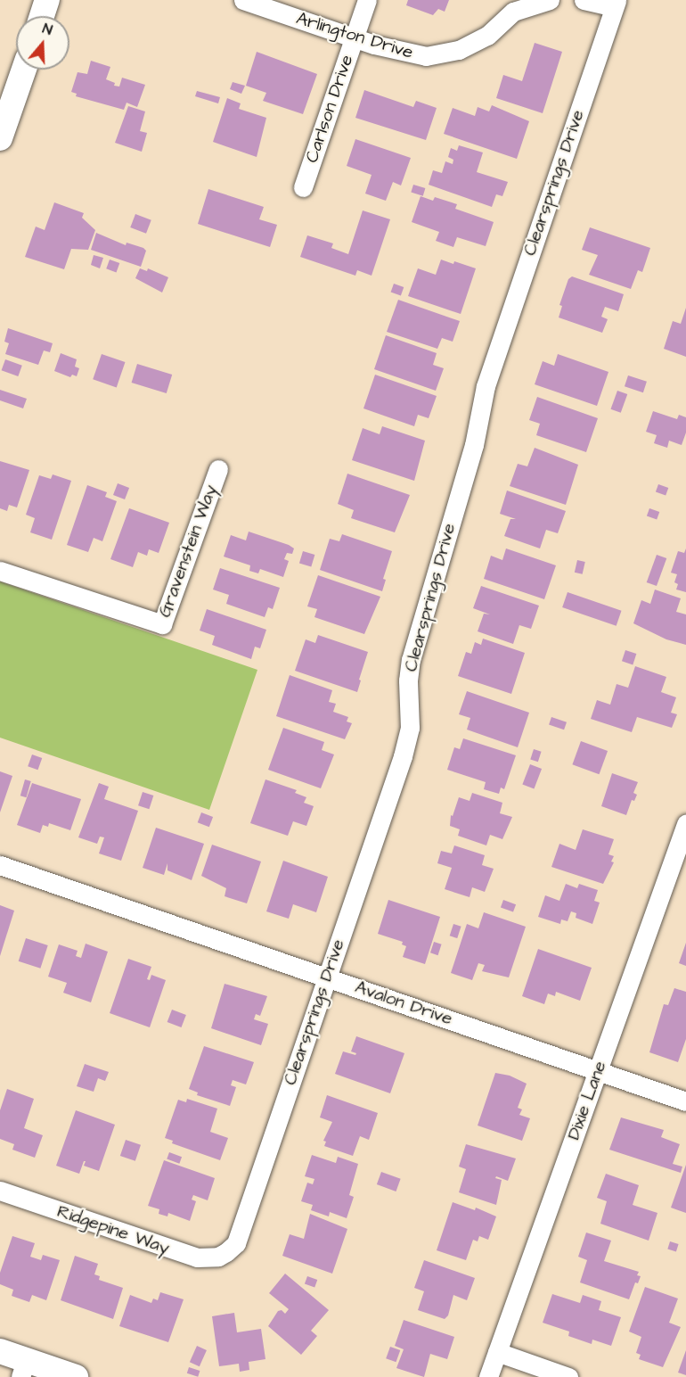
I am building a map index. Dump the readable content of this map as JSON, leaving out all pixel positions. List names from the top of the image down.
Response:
{
  "streets": {
    "street": [
      "Arlington Drive",
      "Carlson Drive",
      "Clearsprings Drive",
      "Gravenstein Way",
      "Avalon Drive",
      "Dixie Lane",
      "Ridgepine Way"
    ]
  },
  "crossings": [
    ["Arlington Drive", "Carlson Drive"],
    ["Clearsprings Drive", "Avalon Drive"],
    ["Clearsprings Drive", "Ridgepine Way"],
    ["Avalon Drive", "Dixie Lane"]
  ],
  "north": "top"
}
